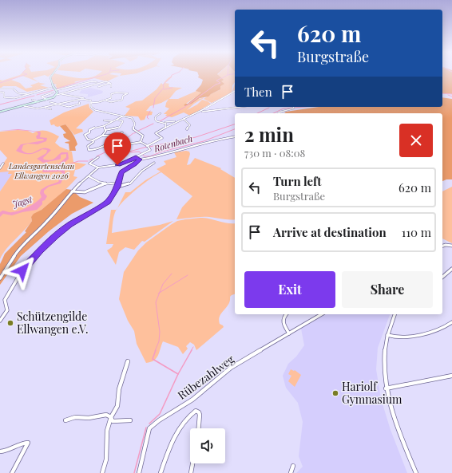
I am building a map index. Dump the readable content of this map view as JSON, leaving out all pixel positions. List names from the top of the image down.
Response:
{
  "streets": {
    "street": ["Rübezahlweg"]
  },
  "water": ["Rotenbach", "Jagst"],
  "parks": ["Landesgartenschau Ellwangen 2026"],
  "places": ["Schützengilde Ellwangen e.V.", "Hariolf Gymnasium"],
  "page": {
    "turn": ["620 m", "Burgstraße"],
    "then": "Then",
    "heading": ["2 min", "730 m · 08:08"],
    "list": [
      {
        "name": "Turn left",
        "note": "Burgstraße",
        "value": "620 m"
      },
      {
        "name": "Arrive at destination",
        "value": "110 m"
      }
    ],
    "buttons": ["Exit", "Share"]
  }
}
